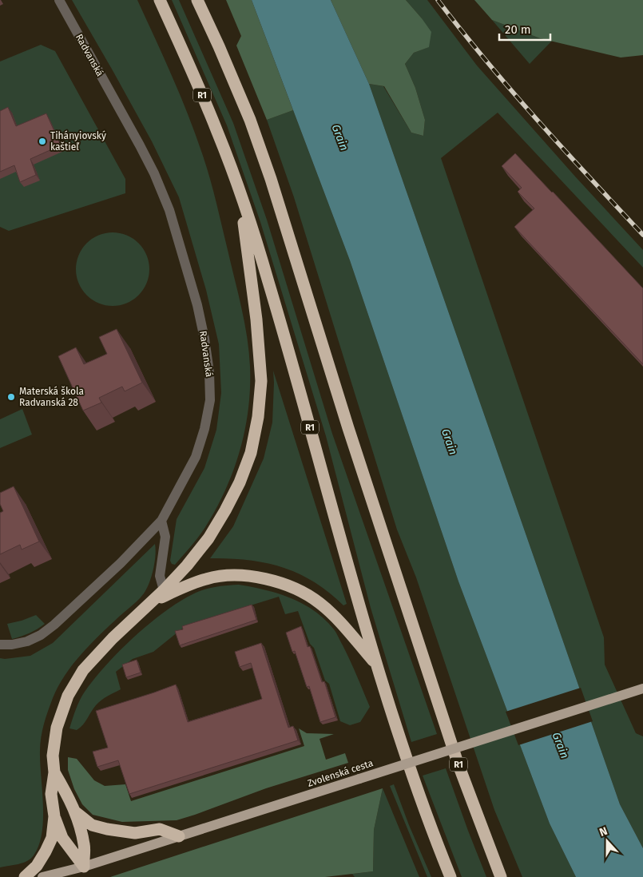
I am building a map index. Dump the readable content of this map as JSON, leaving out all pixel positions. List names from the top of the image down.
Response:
{
  "streets": {
    "highway": ["R1"],
    "main road": ["Zvolenská cesta"],
    "street": ["Radvanská"]
  },
  "water": ["Grain"],
  "places": ["Tihányiovský kaštieľ", "Materská škola Radvanská 28"],
  "scale_bar": "20 m",
  "north": "top"
}
